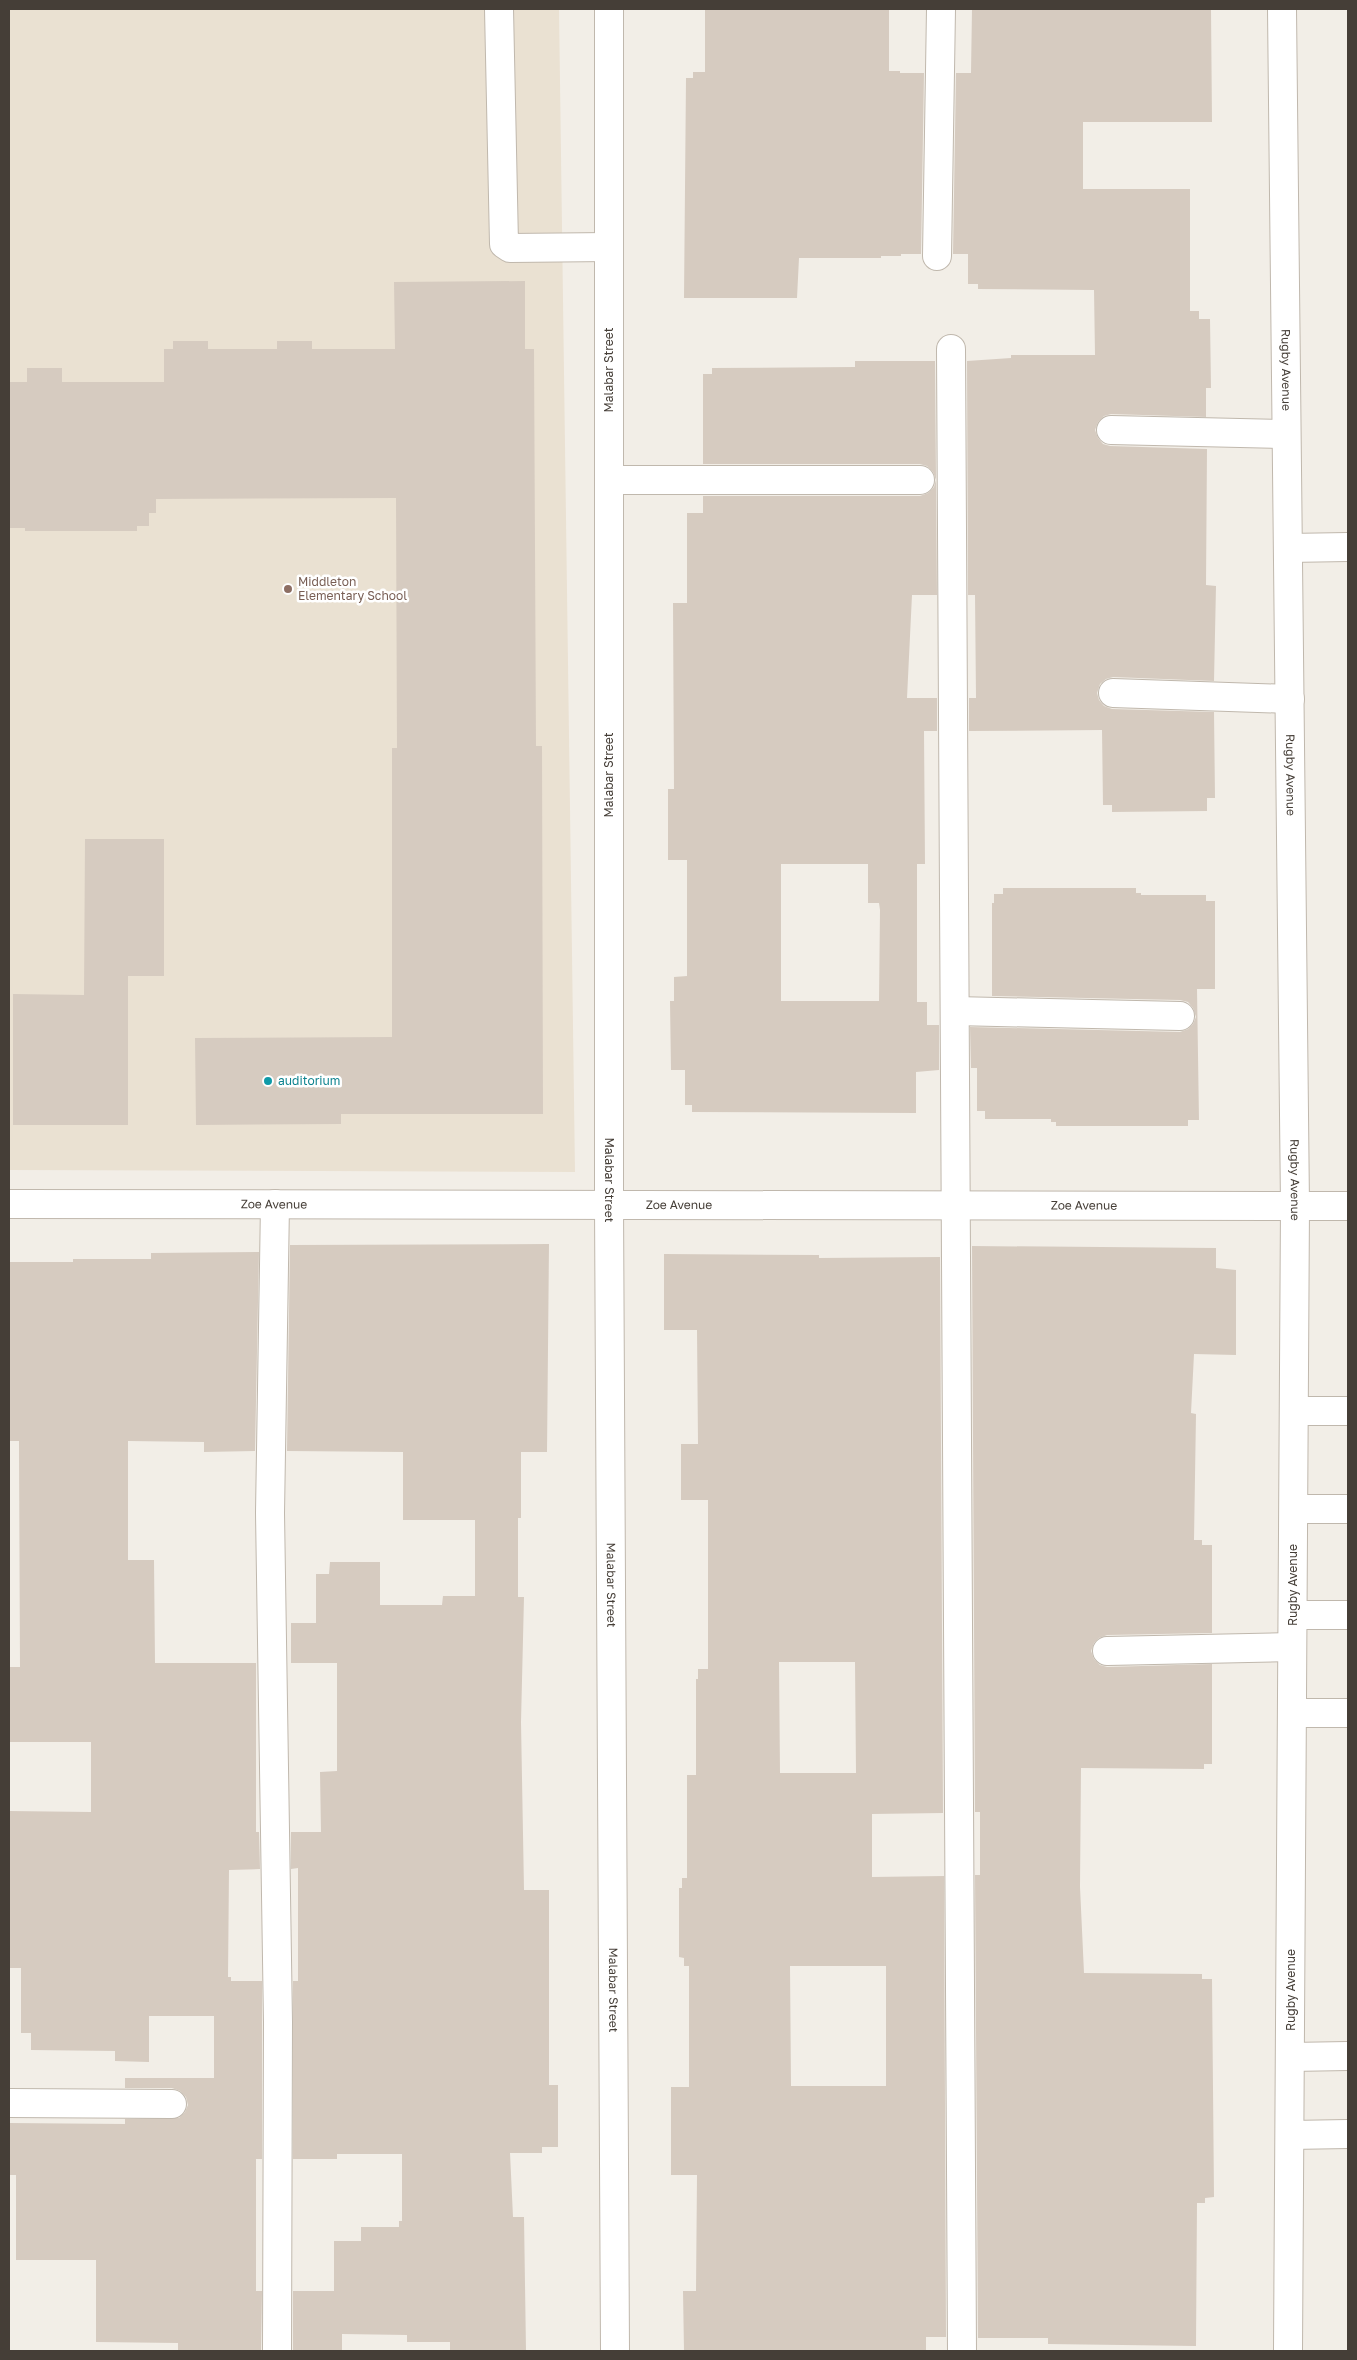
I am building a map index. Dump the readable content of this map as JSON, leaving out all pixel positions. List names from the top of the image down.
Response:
{
  "streets": {
    "street": ["Malabar Street", "Rugby Avenue", "Zoe Avenue"]
  },
  "crossings": [
    ["Malabar Street", "Zoe Avenue"],
    ["Rugby Avenue", "Zoe Avenue"]
  ],
  "places": ["Middleton Elementary School", "auditorium"]
}
